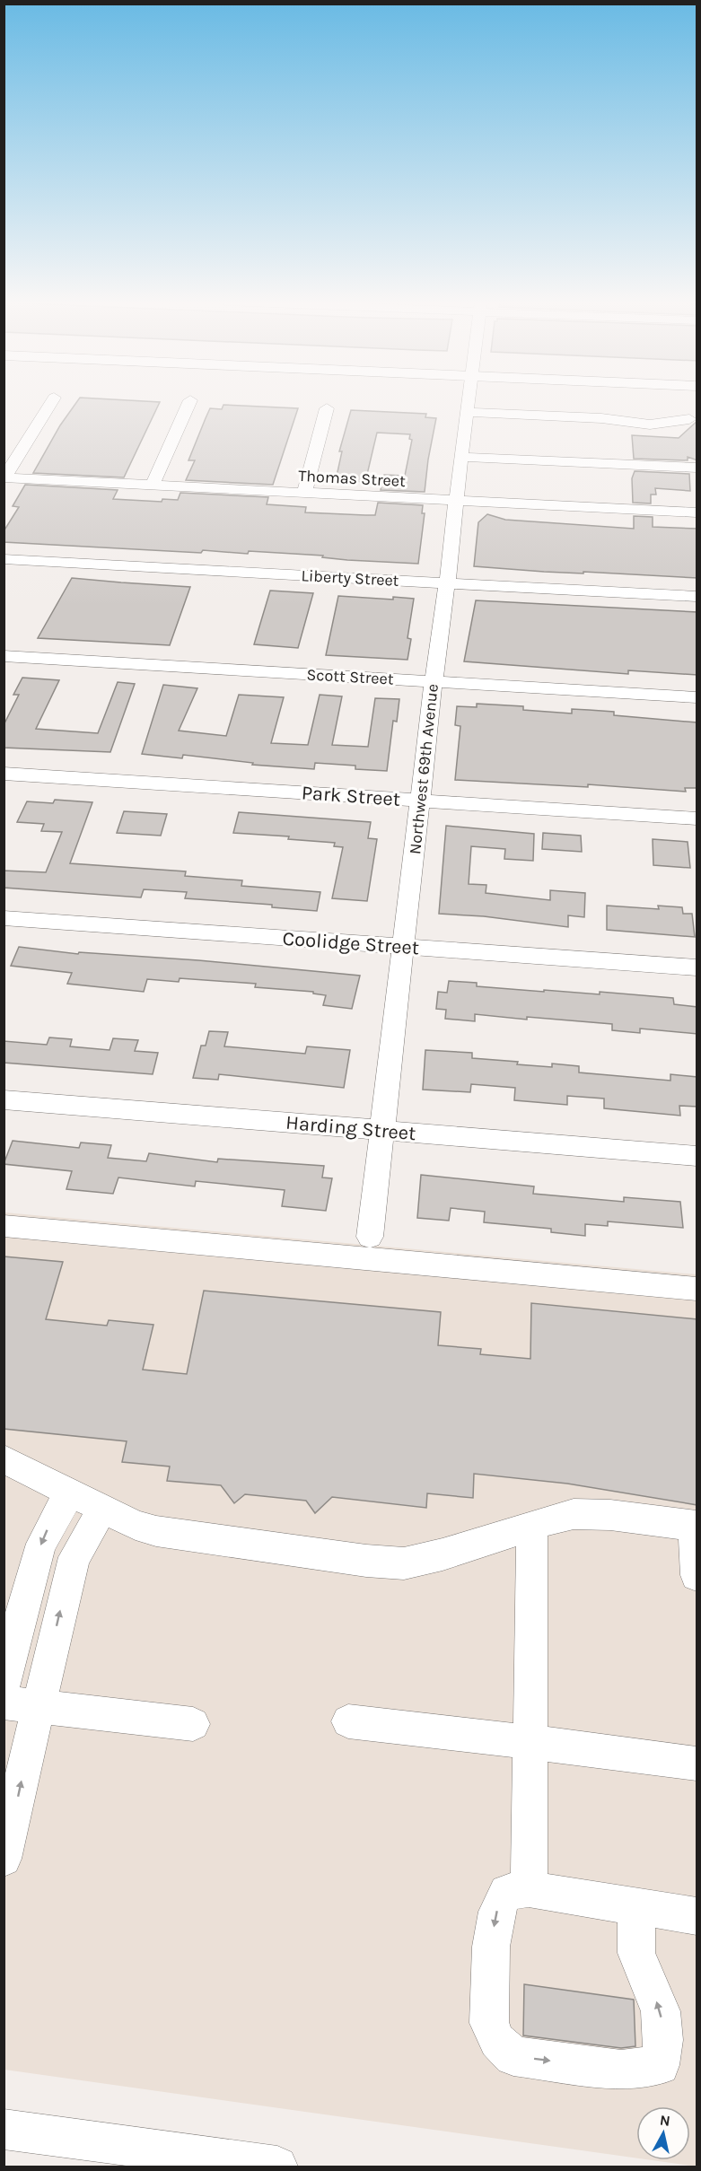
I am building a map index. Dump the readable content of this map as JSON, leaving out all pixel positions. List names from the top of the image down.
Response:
{
  "streets": {
    "street": [
      "Thomas Street",
      "Liberty Street",
      "Scott Street",
      "Northwest 69th Avenue",
      "Park Street",
      "Coolidge Street",
      "Harding Street"
    ]
  },
  "crossings": [
    ["Thomas Street", "Northwest 69th Avenue"],
    ["Liberty Street", "Northwest 69th Avenue"],
    ["Scott Street", "Northwest 69th Avenue"],
    ["Northwest 69th Avenue", "Park Street"],
    ["Northwest 69th Avenue", "Coolidge Street"],
    ["Northwest 69th Avenue", "Harding Street"]
  ],
  "north": "top"
}
